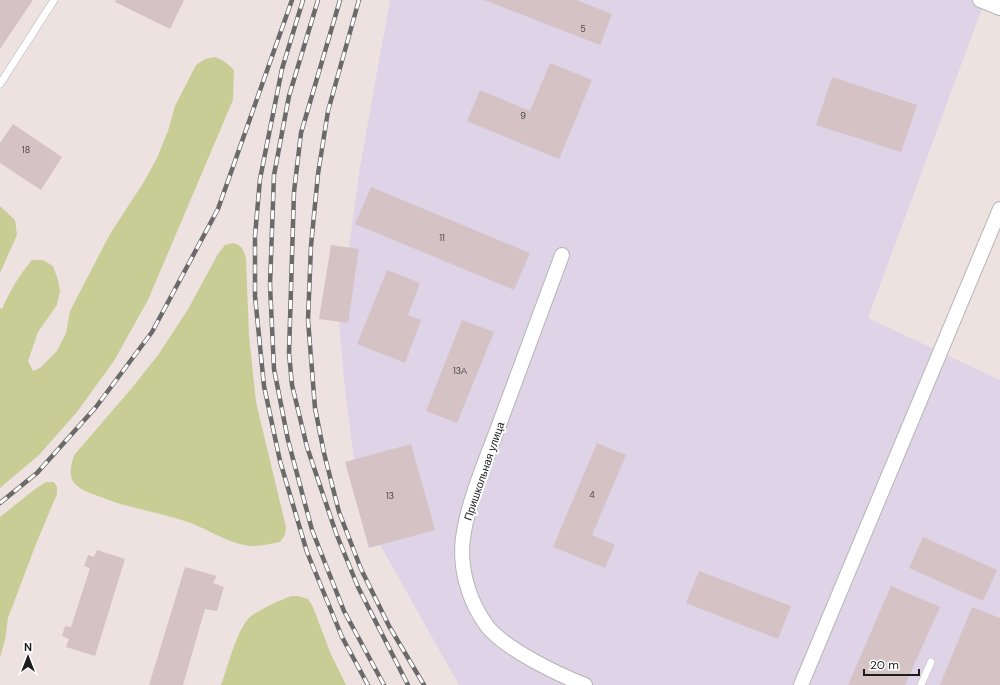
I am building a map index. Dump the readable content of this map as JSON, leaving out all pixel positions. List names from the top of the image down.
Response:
{
  "streets": {
    "street": ["Пришкольная улица"]
  },
  "house_numbers": [
    "5",
    "9",
    "18",
    "11",
    "13А",
    "4",
    "13"
  ],
  "scale_bar": "20 m",
  "north": "top"
}
